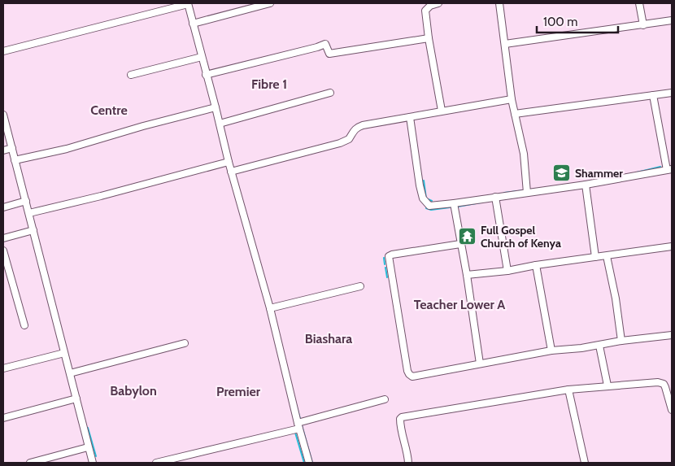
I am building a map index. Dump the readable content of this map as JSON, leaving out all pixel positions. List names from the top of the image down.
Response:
{
  "districts": [
    "Fibre 1",
    "Centre",
    "Teacher Lower A",
    "Biashara",
    "Babylon",
    "Premier"
  ],
  "places": {
    "school or university": ["Shammer"],
    "temple": ["Full Gospel Church of Kenya"]
  },
  "scale_bar": "100 m"
}
